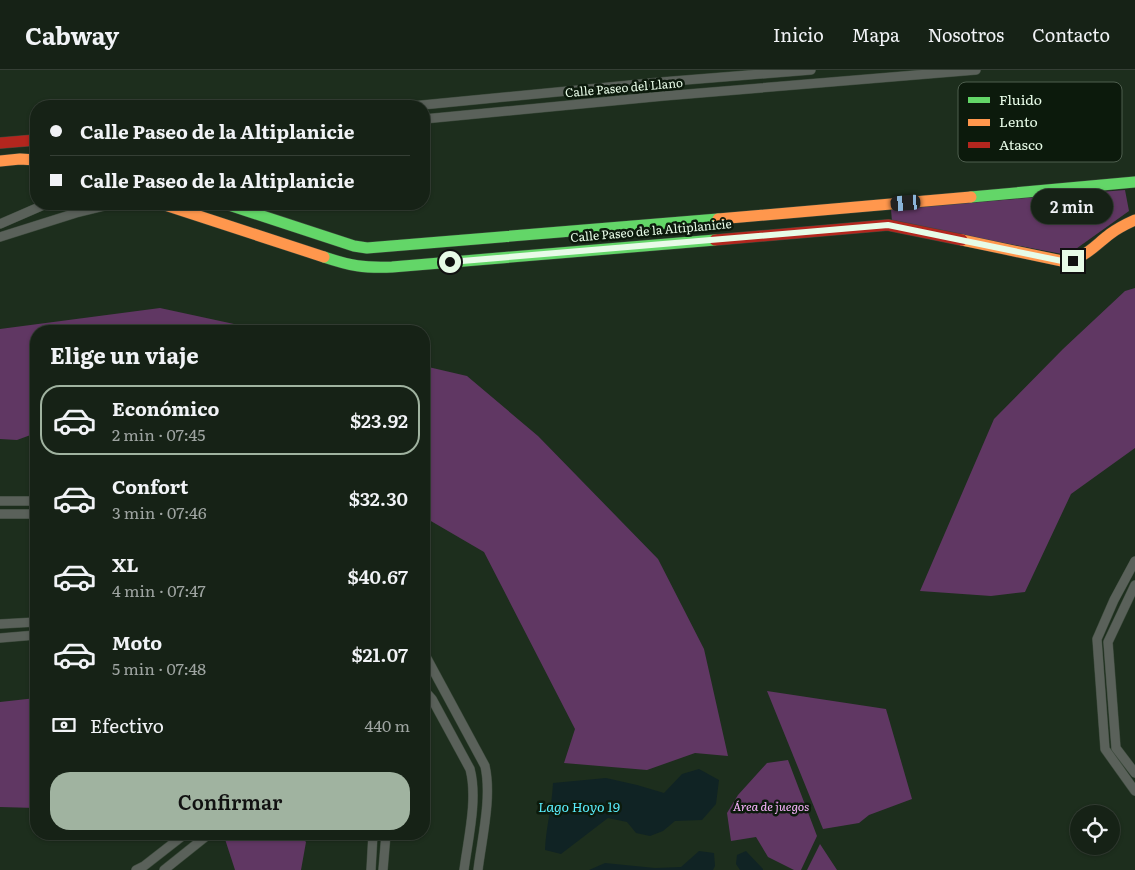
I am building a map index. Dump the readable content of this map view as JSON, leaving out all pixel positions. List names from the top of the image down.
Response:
{
  "streets": {
    "street": ["Calle Paseo del Llano", "Calle Paseo de la Altiplanicie"]
  },
  "water": ["Lago Hoyo 19"],
  "parks": ["Área de juegos"],
  "legend": ["Fluido", "Lento", "Atasco"],
  "page": {
    "header": "Cabway",
    "nav": [
      "Inicio",
      "Mapa",
      "Nosotros",
      "Contacto"
    ],
    "banner": ["Calle Paseo de la Altiplanicie", "Calle Paseo de la Altiplanicie"],
    "bubble": "2 min",
    "heading": "Elige un viaje",
    "list": [
      {
        "name": "Económico",
        "note": "2 min · 07:45",
        "value": "$23.92"
      },
      {
        "name": "Confort",
        "note": "3 min · 07:46",
        "value": "$32.30"
      },
      {
        "name": "XL",
        "note": "4 min · 07:47",
        "value": "$40.67"
      },
      {
        "name": "Moto",
        "note": "5 min · 07:48",
        "value": "$21.07"
      }
    ],
    "pay": ["Efectivo", "440 m"],
    "buttons": "Confirmar"
  }
}
